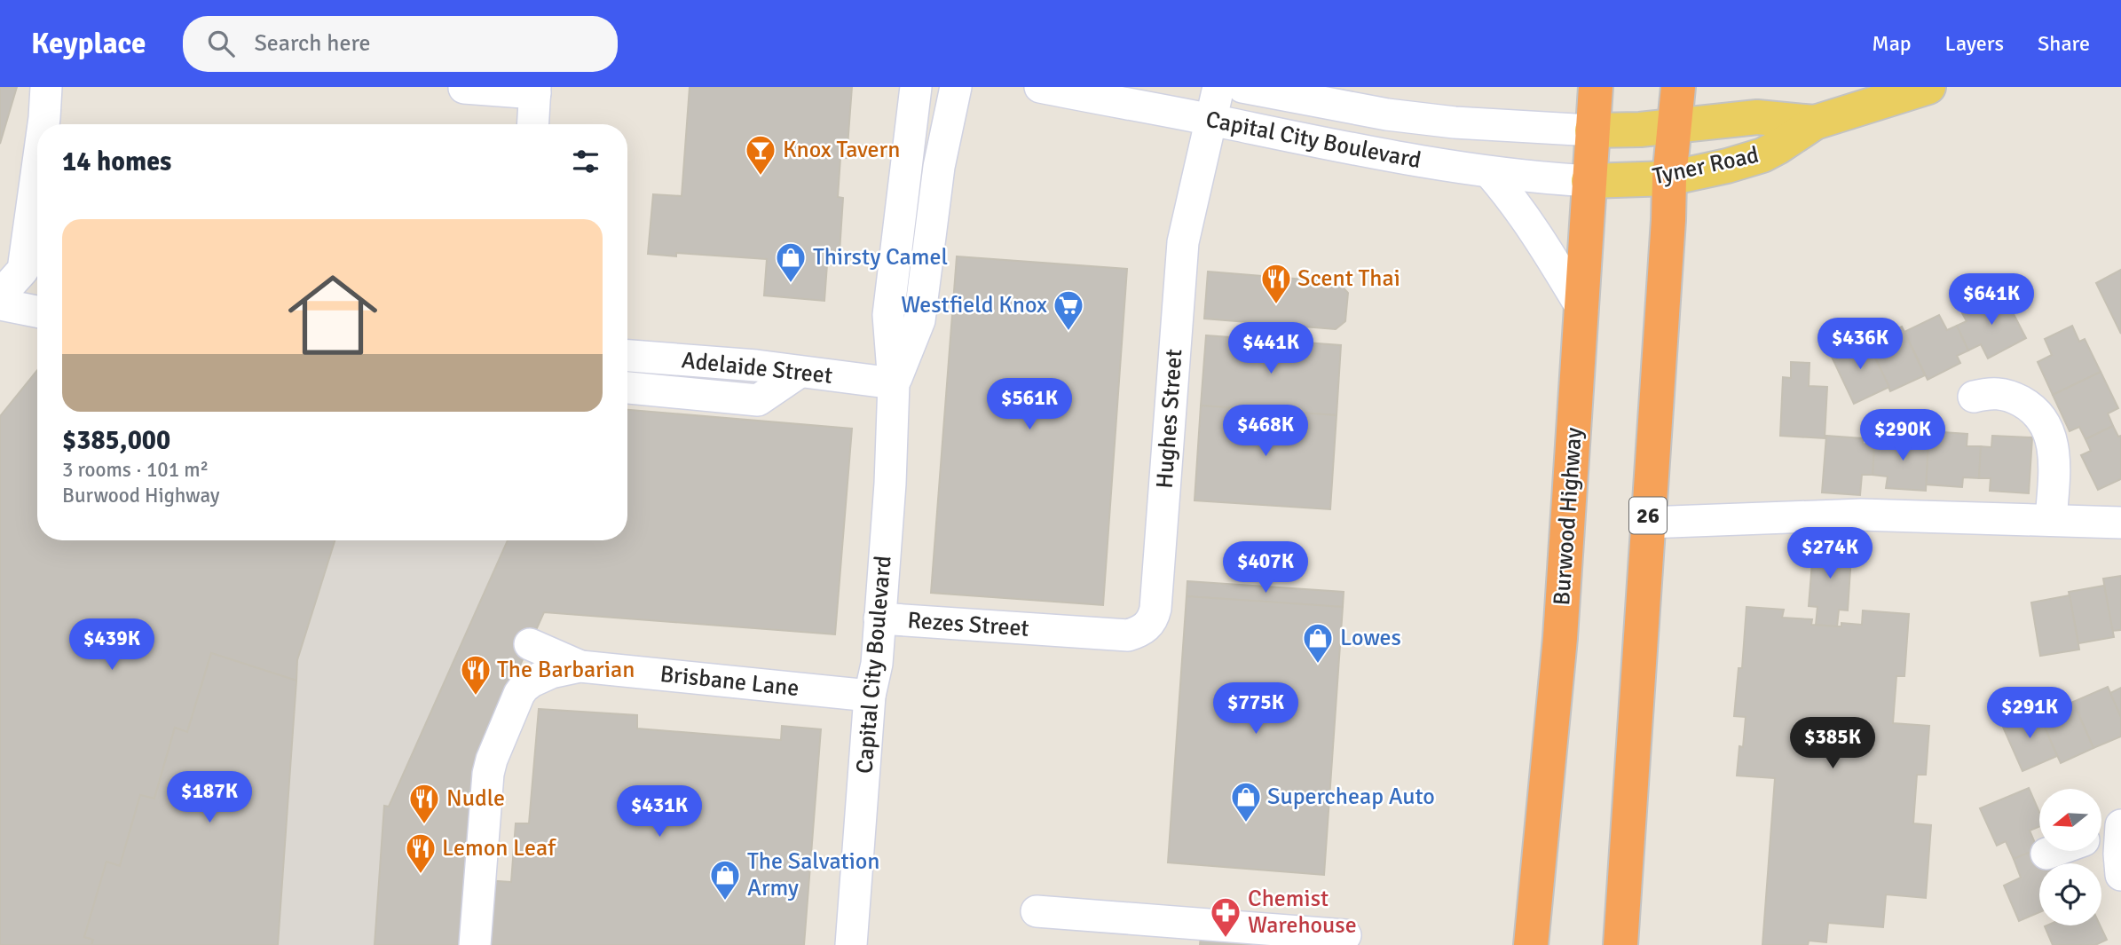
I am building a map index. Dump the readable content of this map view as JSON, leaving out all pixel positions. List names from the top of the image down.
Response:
{
  "streets": {
    "highway": ["26", "Burwood Highway"],
    "main road": ["Tyner Road"],
    "street": [
      "Capital City Boulevard",
      "Adelaide Street",
      "Hughes Street",
      "Rezes Street",
      "Brisbane Lane"
    ]
  },
  "crossings": [
    ["Capital City Boulevard", "Tyner Road"],
    ["Capital City Boulevard", "Adelaide Street"],
    ["Capital City Boulevard", "Hughes Street"],
    ["Capital City Boulevard", "Burwood Highway"],
    ["Capital City Boulevard", "Rezes Street"],
    ["Capital City Boulevard", "Brisbane Lane"],
    ["Tyner Road", "26"],
    ["Tyner Road", "Burwood Highway"],
    ["Hughes Street", "Rezes Street"]
  ],
  "places": {
    "bar": ["Knox Tavern"],
    "shop": [
      "Thirsty Camel",
      "Lowes",
      "Supercheap Auto",
      "The Salvation Army"
    ],
    "restaurant": [
      "Scent Thai",
      "The Barbarian",
      "Nudle",
      "Lemon Leaf"
    ],
    "supermarket": ["Westfield Knox"],
    "pharmacy": ["Chemist Warehouse"]
  },
  "north": "left",
  "page": {
    "header": "Keyplace",
    "search": "Search here",
    "nav": ["Map", "Layers", "Share"],
    "heading": "14 homes",
    "list": [
      {
        "name": "$385,000",
        "note": "3 rooms · 101 m² · Burwood Highway"
      }
    ],
    "price": [
      "$641K",
      "$436K",
      "$441K",
      "$561K",
      "$468K",
      "$290K",
      "$274K",
      "$407K",
      "$439K",
      "$775K",
      "$291K",
      "$385K",
      "$187K",
      "$431K"
    ]
  }
}
